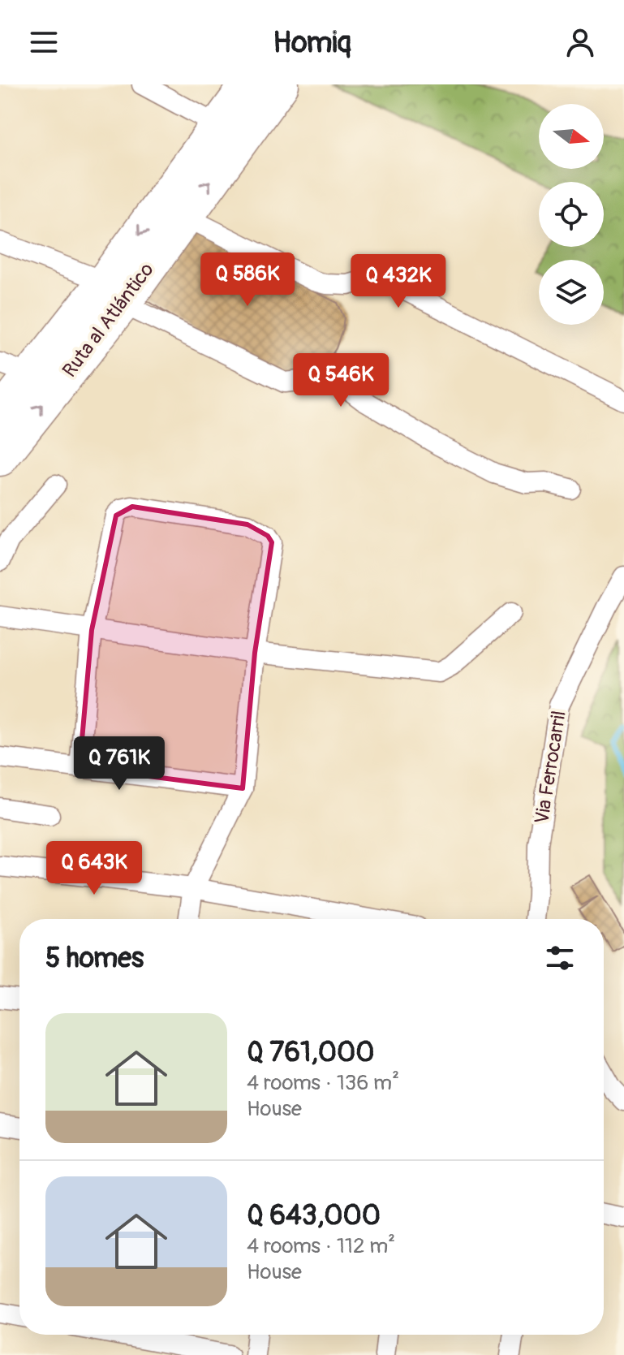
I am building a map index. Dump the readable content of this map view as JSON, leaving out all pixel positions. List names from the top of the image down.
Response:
{
  "streets": {
    "highway": ["Ruta al Atlántico"],
    "street": ["Via Ferrocarril"]
  },
  "north": "right",
  "page": {
    "header": "Homiq",
    "price": [
      "Q 586K",
      "Q 432K",
      "Q 546K",
      "Q 761K",
      "Q 643K"
    ],
    "heading": "5 homes",
    "list": [
      {
        "name": "Q 761,000",
        "note": "4 rooms · 136 m² · House"
      },
      {
        "name": "Q 643,000",
        "note": "4 rooms · 112 m² · House"
      }
    ]
  }
}
